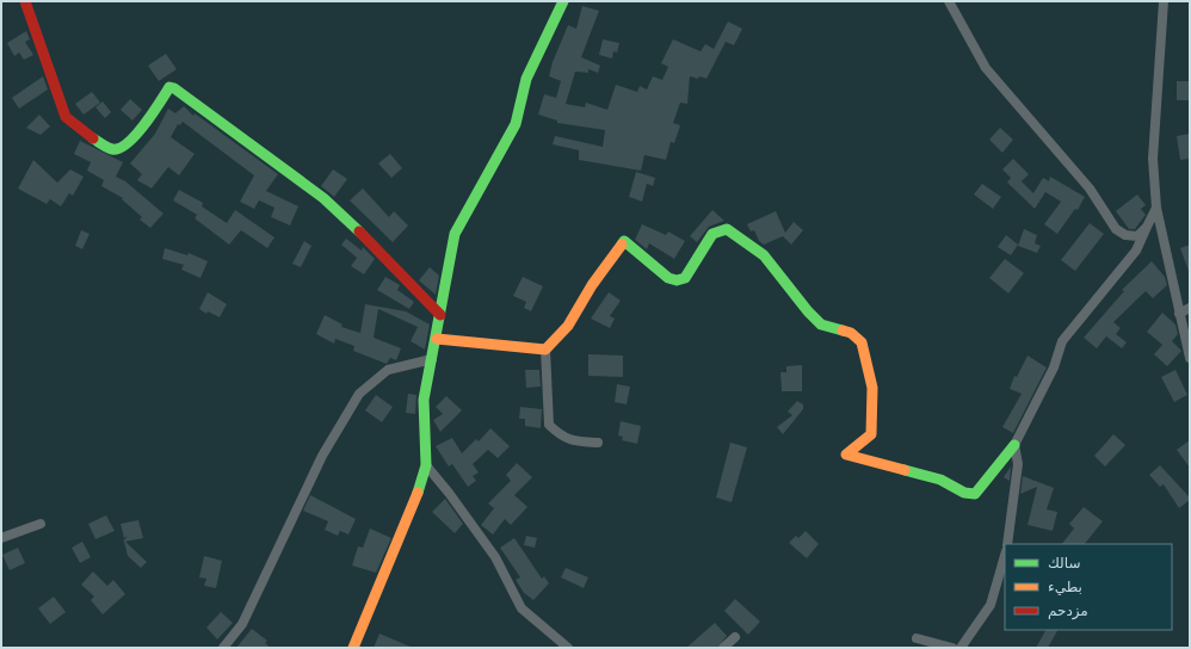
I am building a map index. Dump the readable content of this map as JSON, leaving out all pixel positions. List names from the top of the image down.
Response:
{
  "legend": ["سالك", "بطيء", "مزدحم"]
}
